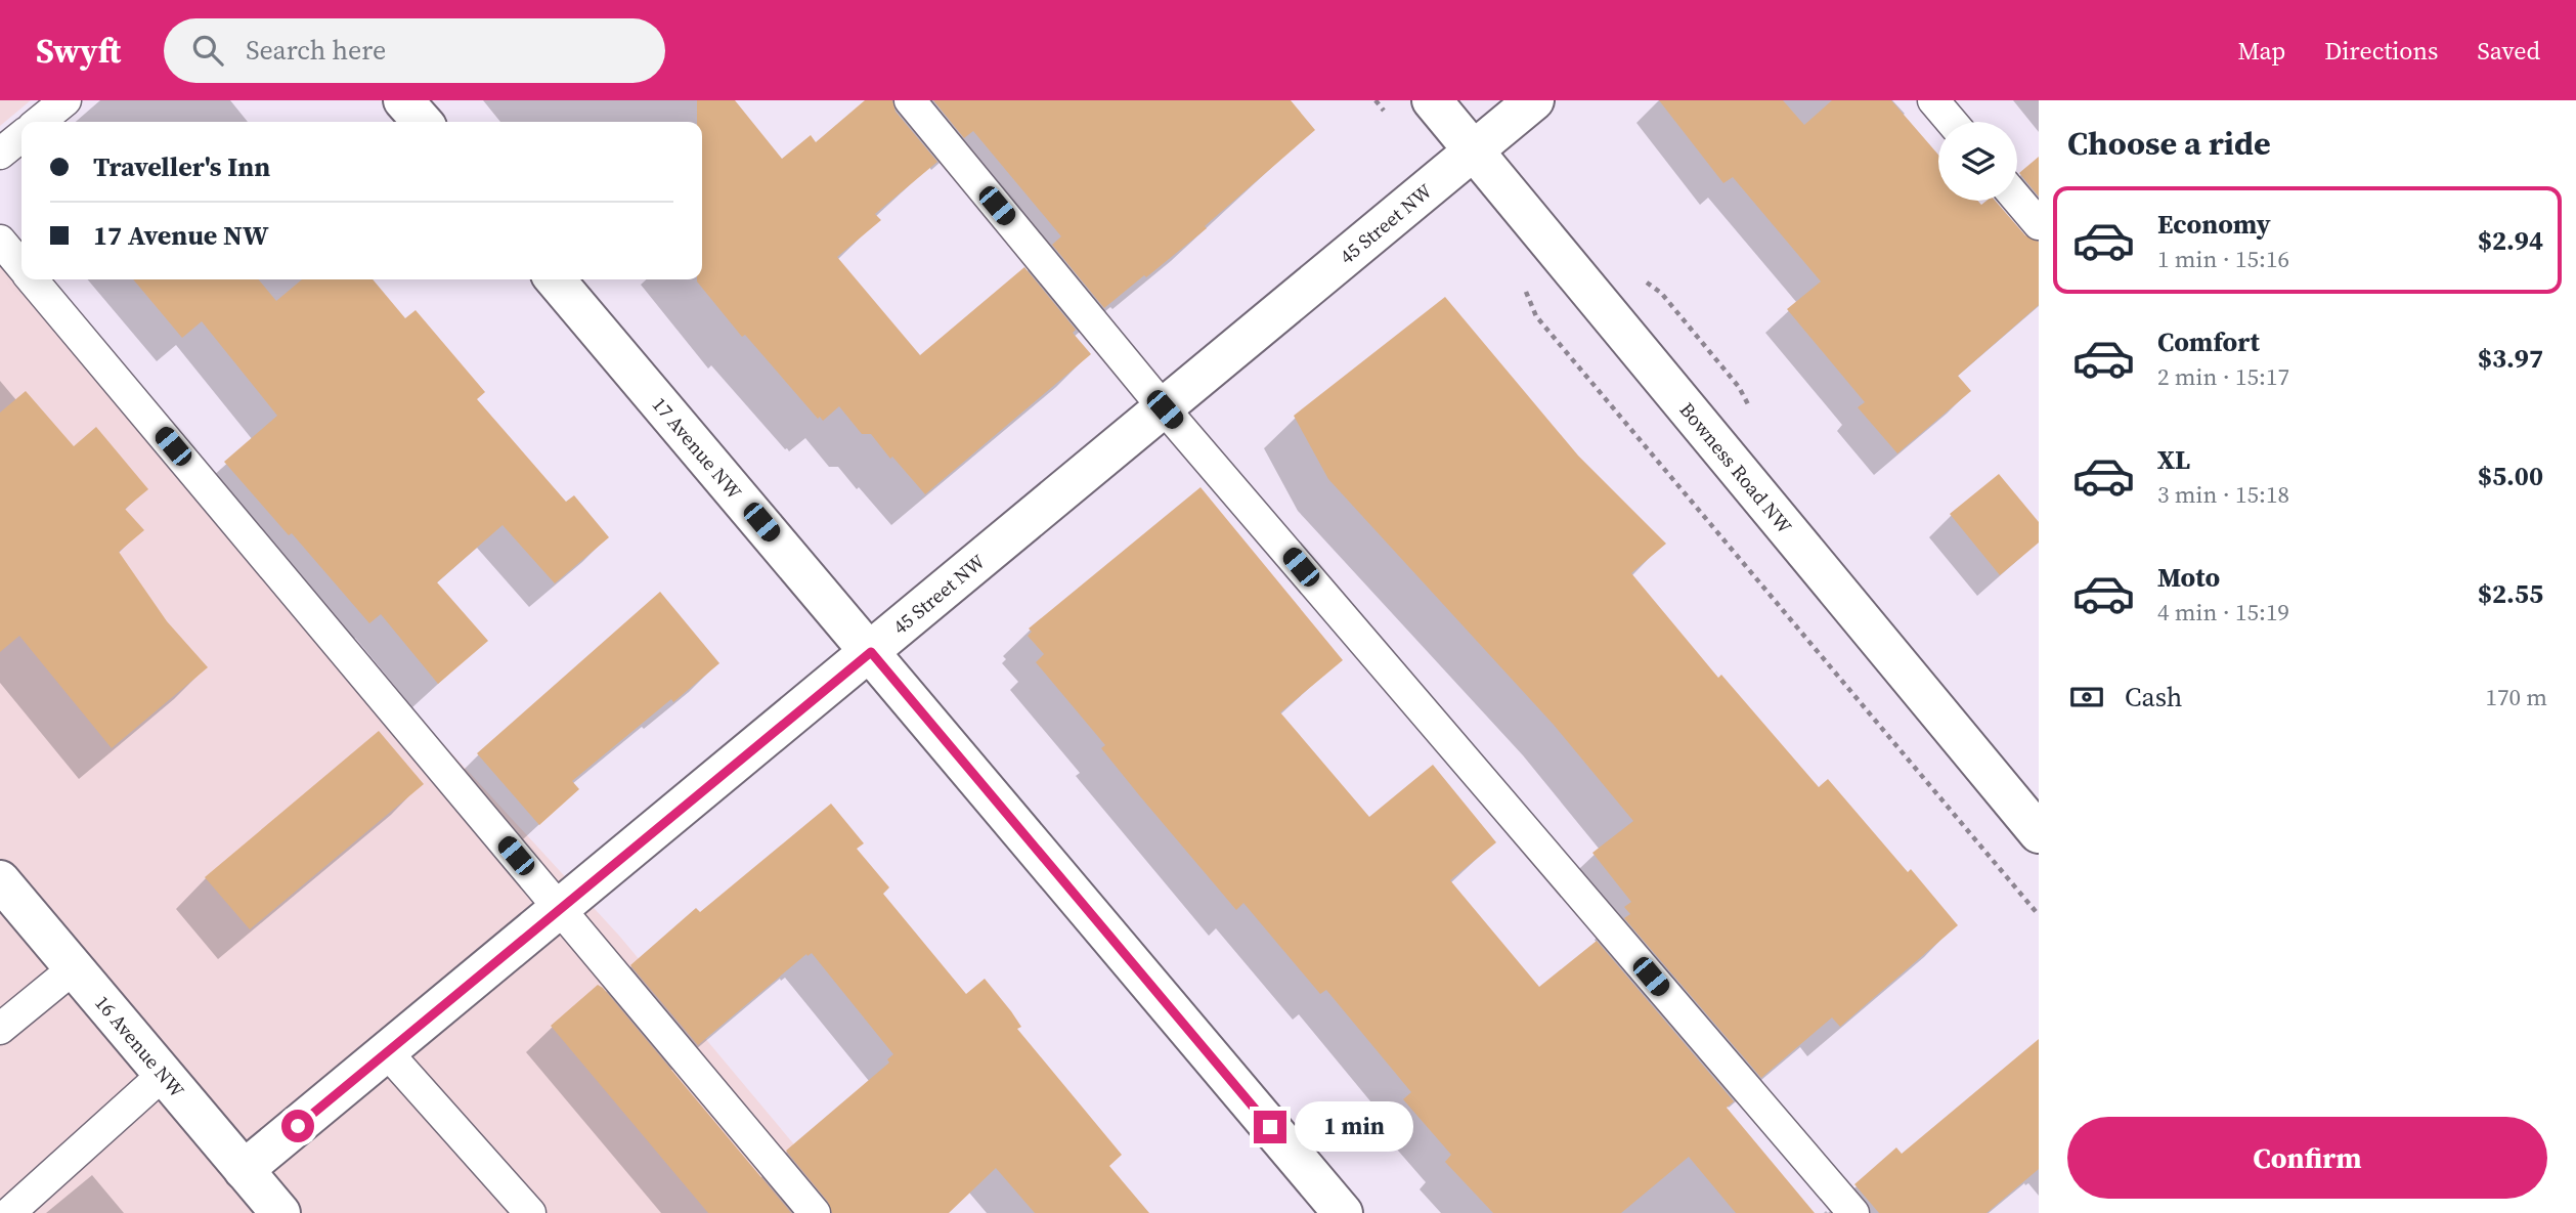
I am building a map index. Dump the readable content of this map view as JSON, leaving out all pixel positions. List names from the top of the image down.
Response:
{
  "streets": {
    "main road": [
      "45 Street NW",
      "17 Avenue NW",
      "Bowness Road NW",
      "16 Avenue NW"
    ]
  },
  "crossings": [
    ["45 Street NW", "17 Avenue NW"],
    ["45 Street NW", "Bowness Road NW"],
    ["45 Street NW", "16 Avenue NW"]
  ],
  "page": {
    "header": "Swyft",
    "search": "Search here",
    "nav": ["Map", "Directions", "Saved"],
    "heading": "Choose a ride",
    "banner": ["Traveller's Inn", "17 Avenue NW"],
    "list": [
      {
        "name": "Economy",
        "note": "1 min · 15:16",
        "value": "$2.94"
      },
      {
        "name": "Comfort",
        "note": "2 min · 15:17",
        "value": "$3.97"
      },
      {
        "name": "XL",
        "note": "3 min · 15:18",
        "value": "$5.00"
      },
      {
        "name": "Moto",
        "note": "4 min · 15:19",
        "value": "$2.55"
      }
    ],
    "pay": ["Cash", "170 m"],
    "bubble": "1 min",
    "buttons": "Confirm"
  }
}
